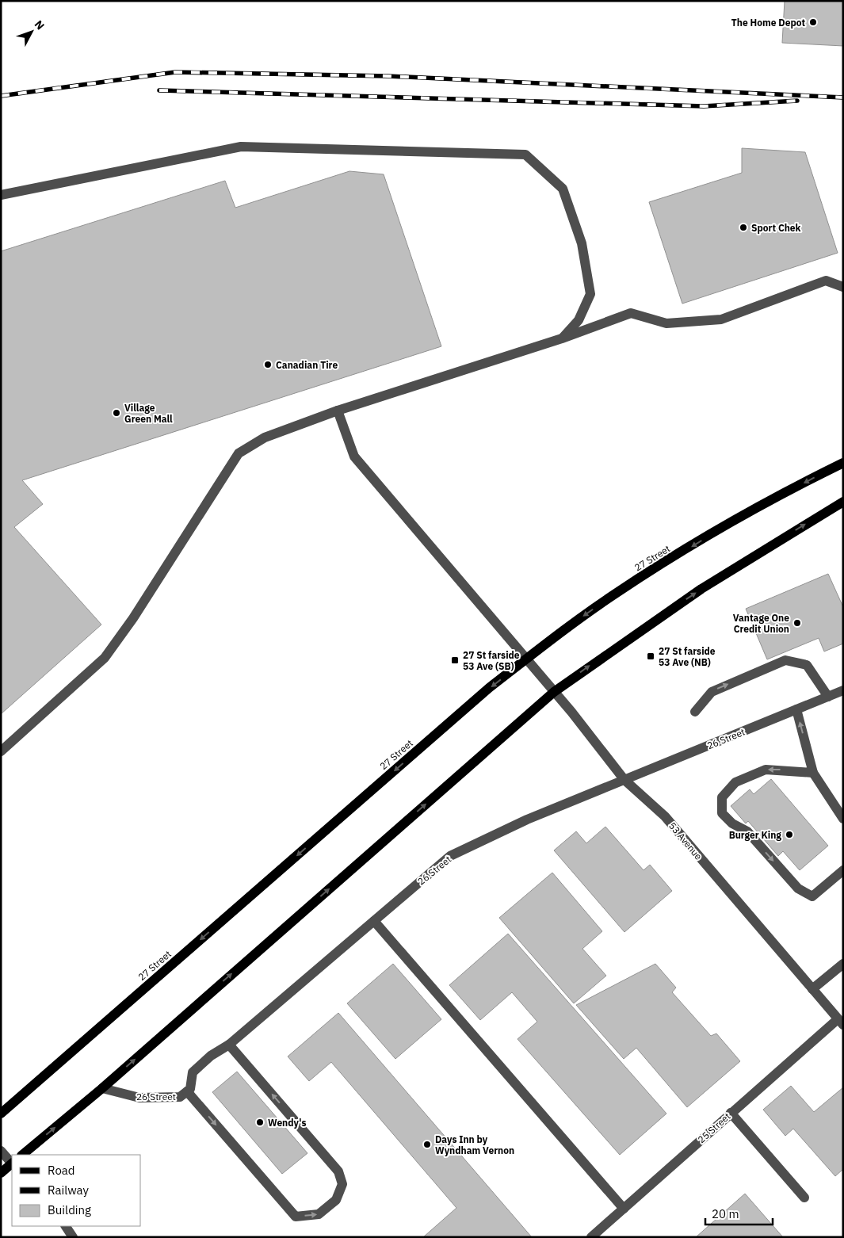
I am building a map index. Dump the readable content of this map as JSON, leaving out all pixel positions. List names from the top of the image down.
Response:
{
  "streets": {
    "main road": ["27 Street"],
    "street": ["26 Street", "53 Avenue", "25 Street"]
  },
  "crossings": [
    ["27 Street", "53 Avenue"],
    ["26 Street", "53 Avenue"],
    ["53 Avenue", "25 Street"]
  ],
  "places": {
    "other": [
      "The Home Depot",
      "Sport Chek",
      "Canadian Tire",
      "Village Green Mall",
      "Vantage One Credit Union",
      "Burger King",
      "Wendy's",
      "Days Inn by Wyndham Vernon"
    ],
    "transit": ["27 St farside 53 Ave (NB)", "27 St farside 53 Ave (SB)"]
  },
  "legend": ["Road", "Railway", "Building"],
  "scale_bar": "20 m",
  "north": "top right"
}
